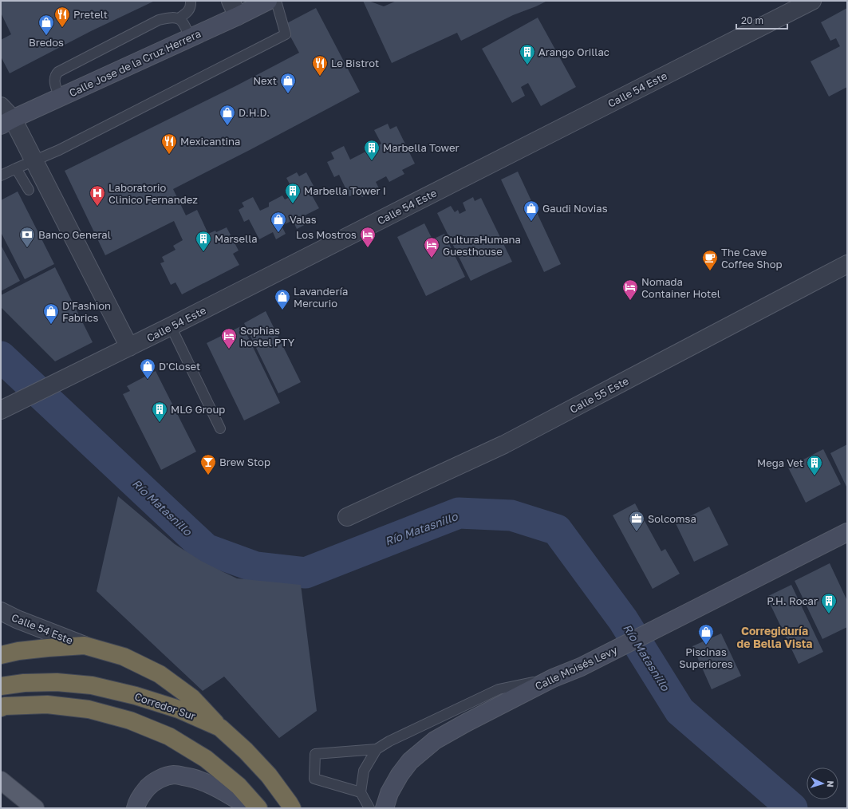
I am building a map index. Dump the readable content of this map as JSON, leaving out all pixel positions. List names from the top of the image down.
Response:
{
  "streets": {
    "highway": ["Corredor Sur"],
    "street": [
      "Calle Jose de la Cruz Herrera",
      "Calle 54 Este",
      "Calle 55 Este",
      "Calle Moisés Levy"
    ]
  },
  "districts": ["Corregiduría de Bella Vista"],
  "water": ["Río Matasnillo"],
  "places": {
    "restaurant": ["Pretelt", "Le Bistrot", "Mexicantina"],
    "shop": [
      "Bredos",
      "Next",
      "D.H.D.",
      "Gaudi Novias",
      "Valas",
      "Lavandería Mercurio",
      "D'Fashion Fabrics",
      "D'Closet",
      "Piscinas Superiores"
    ],
    "building": [
      "Arango Orillac",
      "Marbella Tower",
      "Marbella Tower I",
      "Marsella",
      "MLG Group",
      "Mega Vet",
      "P.H. Rocar"
    ],
    "hospital": ["Laboratorio Clinico Fernandez"],
    "bank": ["Banco General"],
    "hotel": [
      "Los Mostros",
      "CulturaHumana Guesthouse",
      "Nomada Container Hotel",
      "Sophias hostel PTY"
    ],
    "cafe": ["The Cave Coffee Shop"],
    "bar": ["Brew Stop"],
    "office": ["Solcomsa"]
  },
  "scale_bar": "20 m",
  "north": "right"
}
